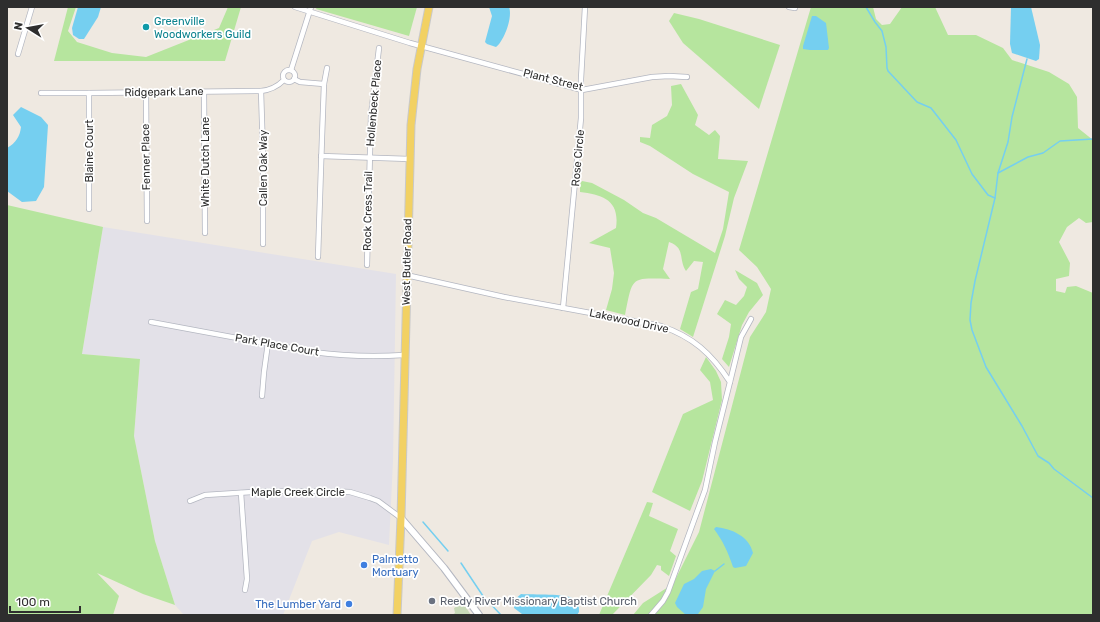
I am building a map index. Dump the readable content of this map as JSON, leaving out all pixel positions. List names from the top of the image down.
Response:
{
  "streets": {
    "main road": ["West Butler Road"],
    "street": [
      "Plant Street",
      "Ridgepark Lane",
      "Hollenbeck Place",
      "Blaine Court",
      "Fenner Place",
      "Rose Circle",
      "White Dutch Lane",
      "Callen Oak Way",
      "Rock Cress Trail",
      "Lakewood Drive",
      "Park Place Court",
      "Maple Creek Circle"
    ]
  },
  "crossings": [
    ["Plant Street", "Rose Circle"],
    ["Plant Street", "West Butler Road"],
    ["Ridgepark Lane", "Blaine Court"],
    ["Ridgepark Lane", "Fenner Place"],
    ["Ridgepark Lane", "White Dutch Lane"],
    ["Ridgepark Lane", "Callen Oak Way"],
    ["Hollenbeck Place", "Rock Cress Trail"],
    ["Rose Circle", "Lakewood Drive"],
    ["West Butler Road", "Lakewood Drive"],
    ["West Butler Road", "Park Place Court"],
    ["West Butler Road", "Maple Creek Circle"]
  ],
  "places": [
    "Greenville Woodworkers Guild",
    "Palmetto Mortuary",
    "Reedy River Missionary Baptist Church",
    "The Lumber Yard"
  ],
  "scale_bar": "100 m",
  "north": "left"
}
